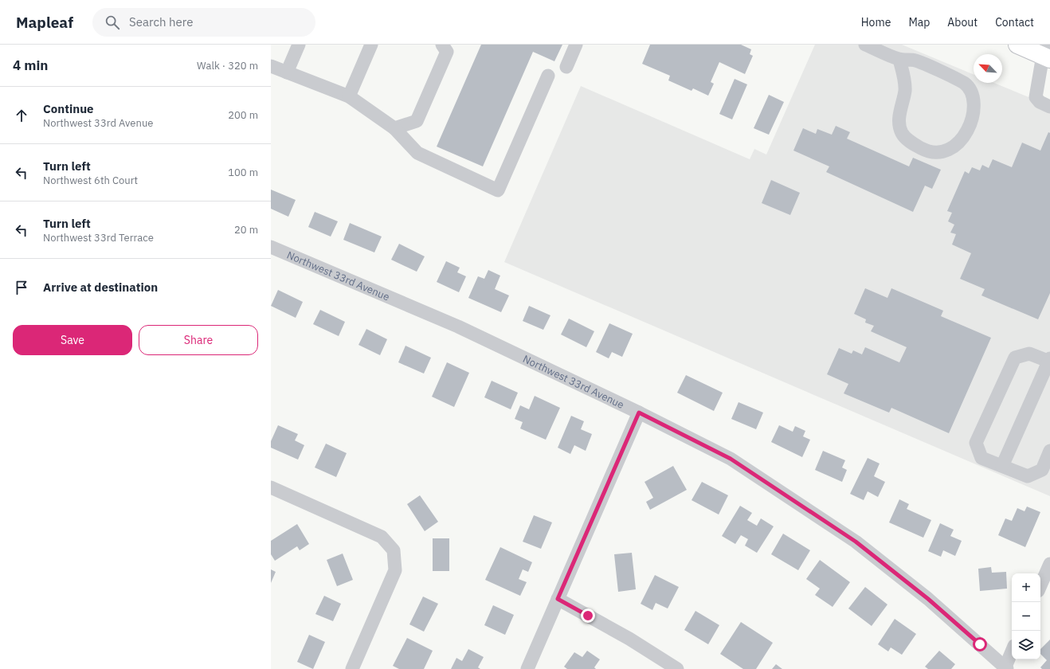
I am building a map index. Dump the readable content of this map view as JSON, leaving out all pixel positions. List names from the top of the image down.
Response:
{
  "streets": {
    "street": ["Northwest 33rd Avenue"]
  },
  "north": "top left",
  "page": {
    "header": "Mapleaf",
    "search": "Search here",
    "nav": [
      "Home",
      "Map",
      "About",
      "Contact"
    ],
    "heading": ["4 min", "Walk · 320 m"],
    "list": [
      ["Continue", "Northwest 33rd Avenue", "200 m"],
      ["Turn left", "Northwest 6th Court", "100 m"],
      ["Turn left", "Northwest 33rd Terrace", "20 m"],
      "Arrive at destination"
    ],
    "buttons": ["Save", "Share"],
    "map_buttons": ["+", "−"]
  }
}
